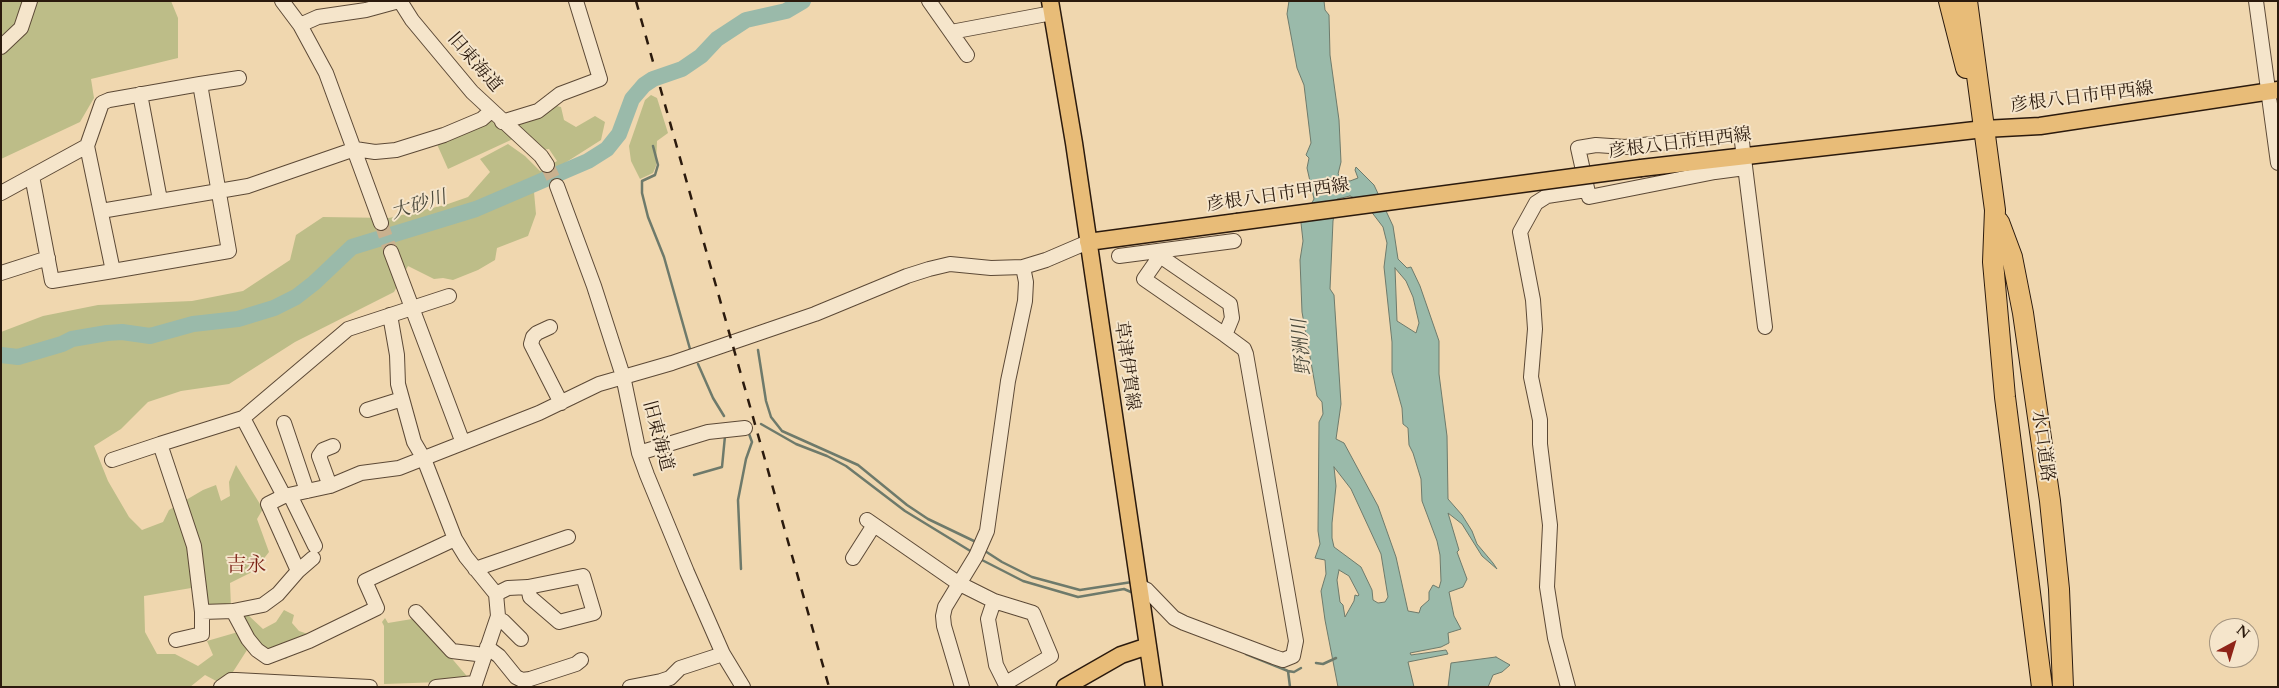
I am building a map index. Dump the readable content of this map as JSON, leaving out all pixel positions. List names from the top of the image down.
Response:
{
  "streets": {
    "highway": ["水口道路"],
    "main road": ["彦根八日市甲西線", "草津伊賀線"],
    "street": ["旧東海道"]
  },
  "crossings": [
    ["彦根八日市甲西線", "草津伊賀線"],
    ["彦根八日市甲西線", "水口道路"]
  ],
  "districts": ["吉永"],
  "water": ["大砂川", "野洲川"],
  "north": "top right"
}
